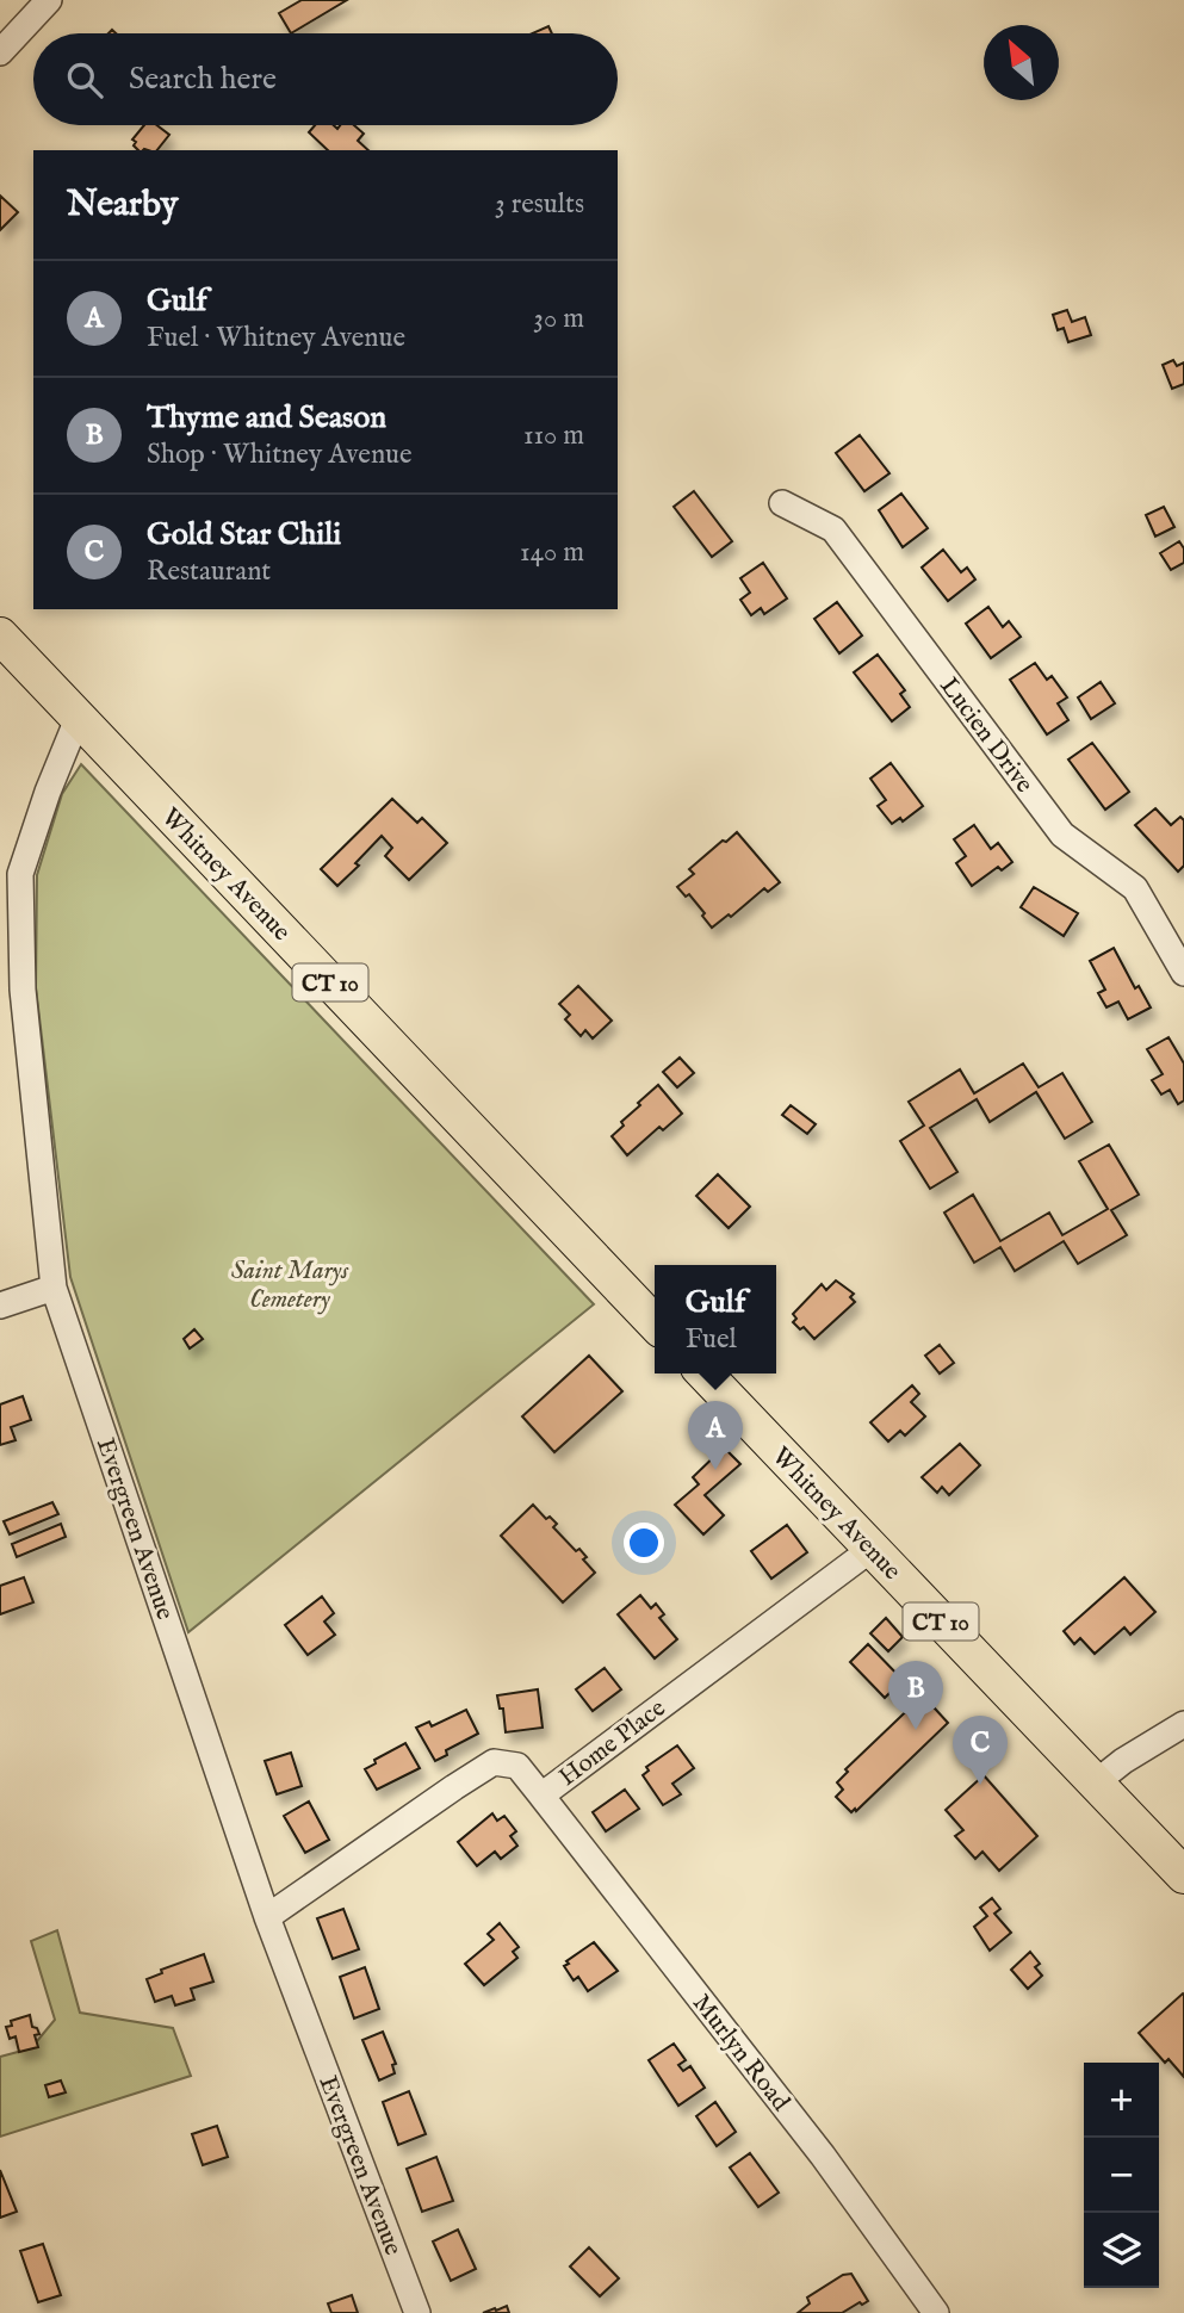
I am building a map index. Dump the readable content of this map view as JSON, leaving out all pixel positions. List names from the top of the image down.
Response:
{
  "streets": {
    "highway": ["Whitney Avenue", "CT 10"],
    "street": [
      "Lucien Drive",
      "Evergreen Avenue",
      "Home Place",
      "Murlyn Road"
    ]
  },
  "crossings": [
    ["Whitney Avenue", "Evergreen Avenue"],
    ["Whitney Avenue", "Home Place"],
    ["Evergreen Avenue", "Home Place"],
    ["Home Place", "Murlyn Road"]
  ],
  "parks": ["Saint Marys Cemetery"],
  "north": "top left",
  "page": {
    "search": "Search here",
    "heading": ["Nearby", "3 results"],
    "list": [
      {
        "mark": "A",
        "name": "Gulf",
        "note": "Fuel · Whitney Avenue",
        "value": "30 m"
      },
      {
        "mark": "B",
        "name": "Thyme and Season",
        "note": "Shop · Whitney Avenue",
        "value": "110 m"
      },
      {
        "mark": "C",
        "name": "Gold Star Chili",
        "note": "Restaurant",
        "value": "140 m"
      }
    ],
    "popup": ["Gulf", "Fuel"],
    "pins": ["A", "B", "C"],
    "map_buttons": ["+", "−"]
  }
}
